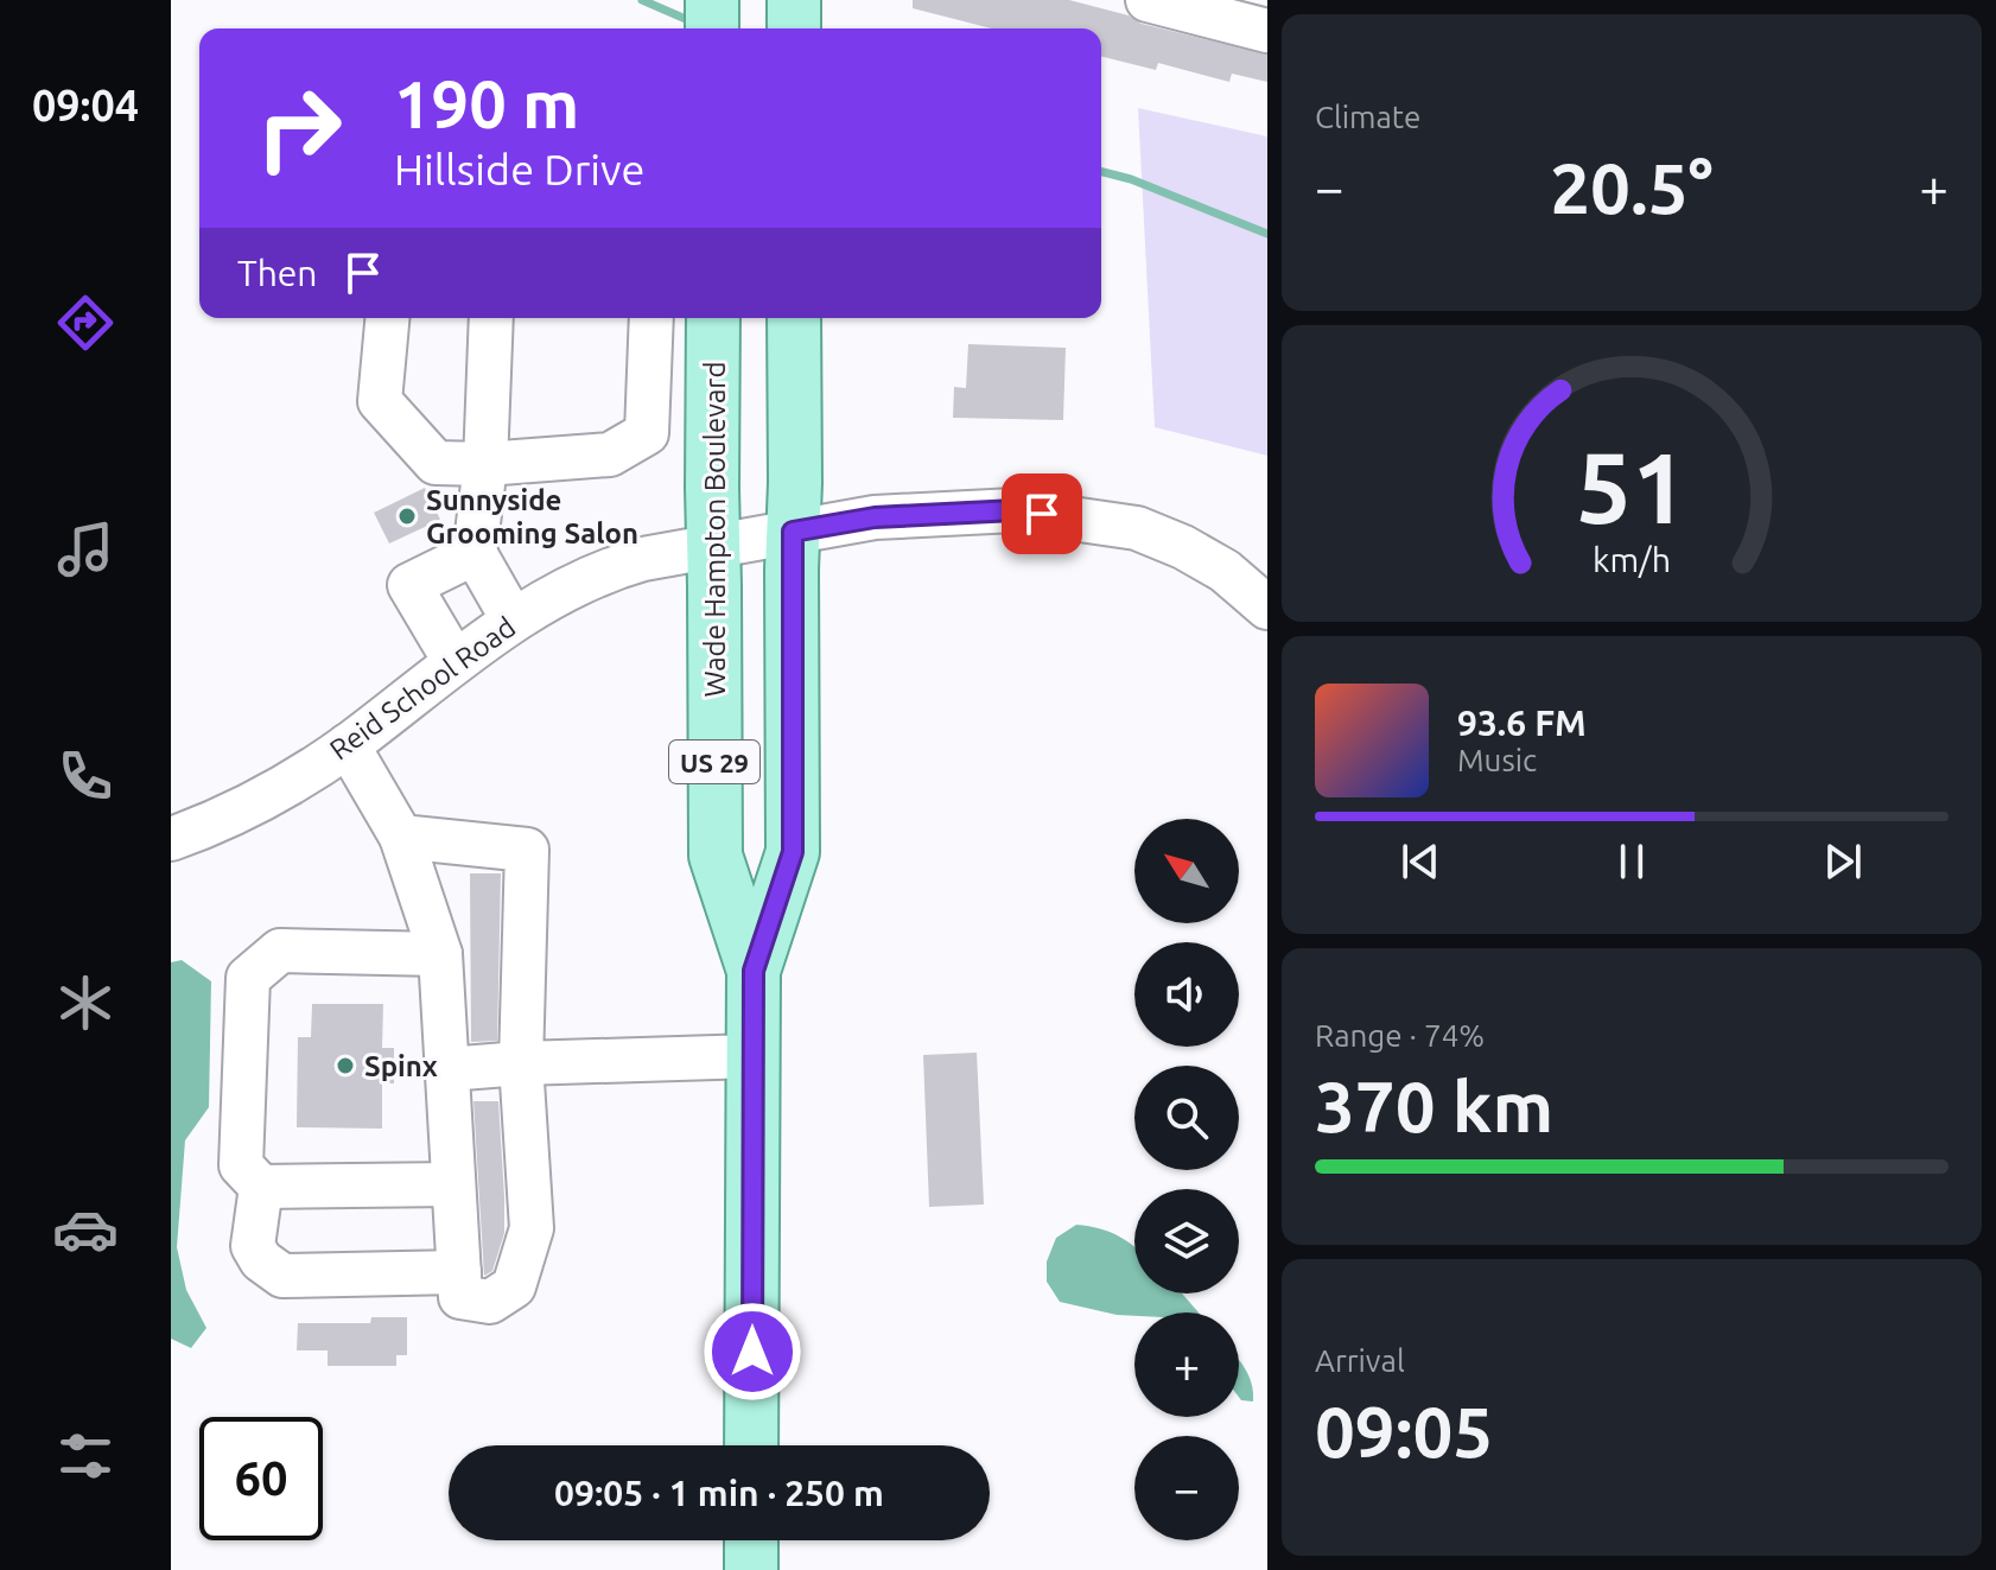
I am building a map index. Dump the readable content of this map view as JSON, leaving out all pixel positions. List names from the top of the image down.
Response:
{
  "streets": {
    "main road": ["Wade Hampton Boulevard", "US 29"],
    "street": ["Reid School Road"]
  },
  "crossings": [
    ["Wade Hampton Boulevard", "Reid School Road"]
  ],
  "places": ["Sunnyside Grooming Salon", "Spinx"],
  "north": "top left",
  "page": {
    "tabs": "09:04",
    "tile": [
      "Climate",
      ["Range · 74%", "370 km"],
      ["Arrival", "09:05"]
    ],
    "turn": ["190 m", "Hillside Drive"],
    "heat": ["−", "20.5°", "+"],
    "then": "Then",
    "song": ["93.6 FM", "Music"],
    "map_buttons": ["+", "−"],
    "limit": "60",
    "trip": "09:05 · 1 min · 250 m",
    "gauge": ["51", "km/h"]
  }
}
